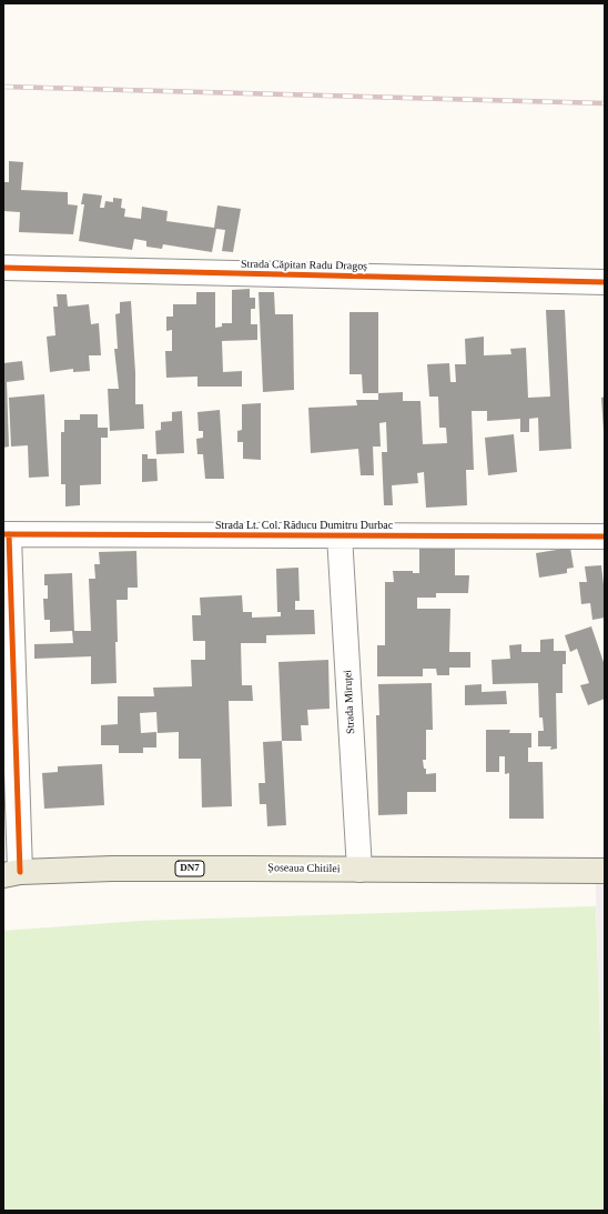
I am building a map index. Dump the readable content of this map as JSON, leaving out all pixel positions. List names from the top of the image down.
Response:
{
  "streets": {
    "main road": ["DN7", "Șoseaua Chitilei"],
    "street": ["Strada Căpitan Radu Dragoș", "Strada Lt. Col. Răducu Dumitru Durbac", "Strada Miruței"]
  },
  "crossings": [
    ["Strada Lt. Col. Răducu Dumitru Durbac", "Strada Miruței"],
    ["Strada Miruței", "Șoseaua Chitilei"]
  ]
}
